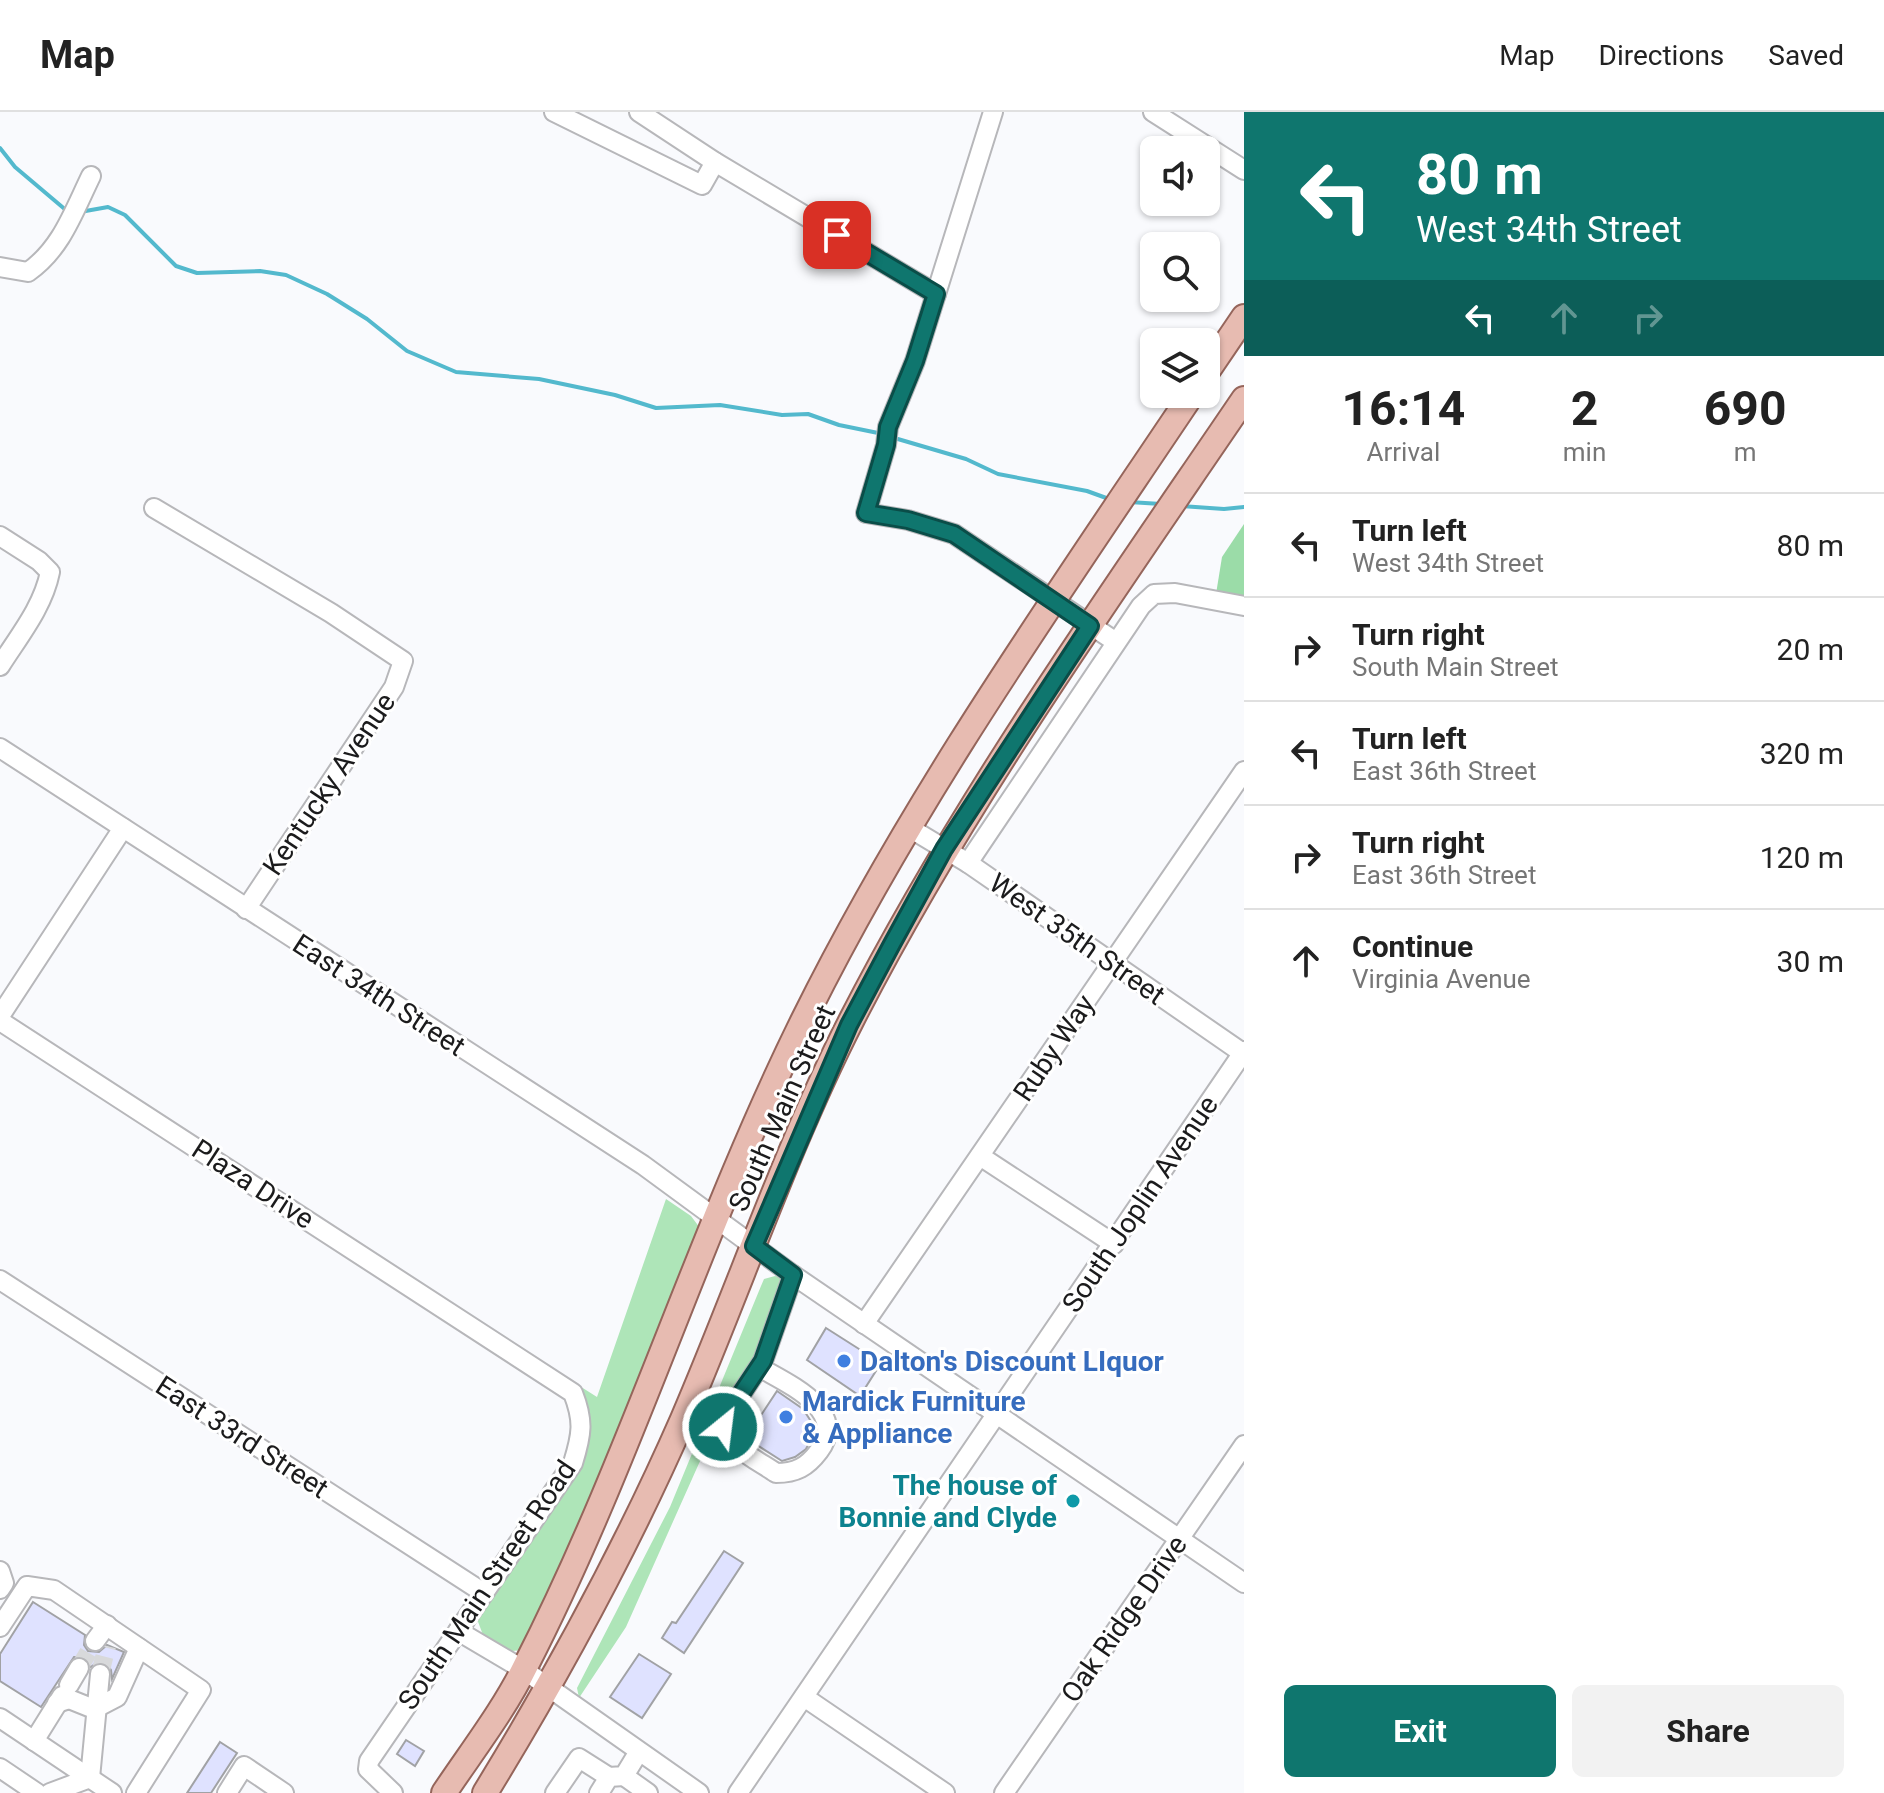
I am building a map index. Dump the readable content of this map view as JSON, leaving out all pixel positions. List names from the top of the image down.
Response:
{
  "streets": {
    "main road": ["South Main Street"],
    "street": [
      "Kentucky Avenue",
      "West 35th Street",
      "East 34th Street",
      "Ruby Way",
      "Plaza Drive",
      "South Joplin Avenue",
      "East 33rd Street",
      "South Main Street Road",
      "Oak Ridge Drive"
    ]
  },
  "crossings": [
    ["Kentucky Avenue", "East 34th Street"],
    ["West 35th Street", "Ruby Way"],
    ["West 35th Street", "South Main Street"],
    ["West 35th Street", "South Joplin Avenue"],
    ["East 34th Street", "Ruby Way"],
    ["East 34th Street", "South Main Street"],
    ["East 34th Street", "South Joplin Avenue"],
    ["East 34th Street", "Oak Ridge Drive"],
    ["Plaza Drive", "South Main Street Road"],
    ["East 33rd Street", "South Main Street Road"]
  ],
  "places": ["Dalton's Discount LIquor", "Mardick Furniture & Appliance", "The house of Bonnie and Clyde"],
  "page": {
    "header": "Map",
    "nav": ["Map", "Directions", "Saved"],
    "turn": ["80 m", "West 34th Street"],
    "eta": [
      "16:14",
      "Arrival",
      "2",
      "min",
      "690",
      "m"
    ],
    "list": [
      {
        "name": "Turn left",
        "note": "West 34th Street",
        "value": "80 m"
      },
      {
        "name": "Turn right",
        "note": "South Main Street",
        "value": "20 m"
      },
      {
        "name": "Turn left",
        "note": "East 36th Street",
        "value": "320 m"
      },
      {
        "name": "Turn right",
        "note": "East 36th Street",
        "value": "120 m"
      },
      {
        "name": "Continue",
        "note": "Virginia Avenue",
        "value": "30 m"
      }
    ],
    "buttons": ["Exit", "Share"]
  }
}
